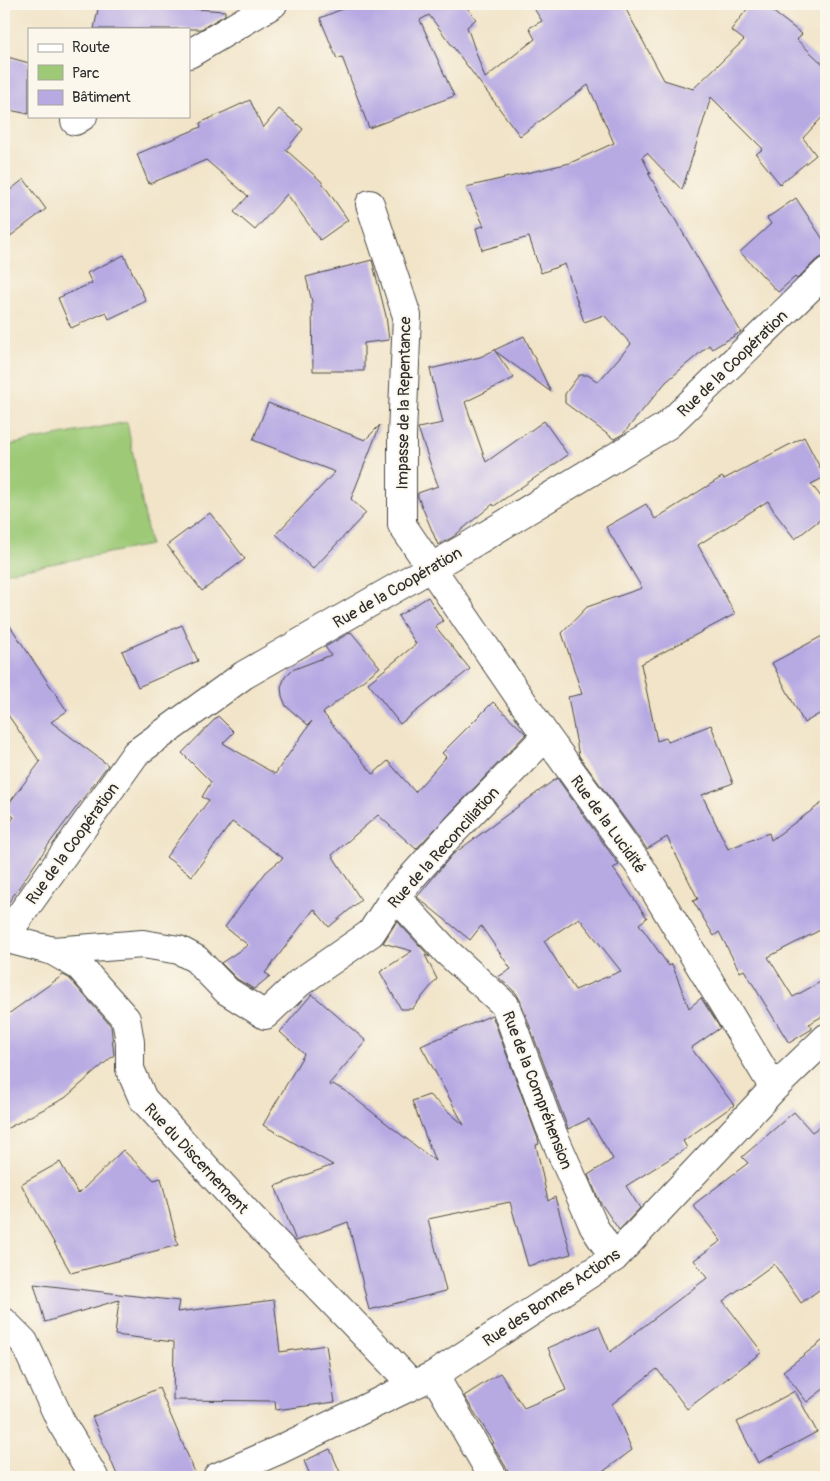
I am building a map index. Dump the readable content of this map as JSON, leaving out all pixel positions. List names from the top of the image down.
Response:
{
  "streets": {
    "street": [
      "Rue de la Coopération",
      "Impasse de la Repentance",
      "Rue de la Lucidité",
      "Rue de la Reconciliation",
      "Rue de la Compréhension",
      "Rue du Discernement",
      "Rue des Bonnes Actions"
    ]
  },
  "crossings": [
    ["Rue de la Coopération", "Impasse de la Repentance"],
    ["Rue de la Coopération", "Rue de la Lucidité"],
    ["Rue de la Coopération", "Rue du Discernement"],
    ["Impasse de la Repentance", "Rue de la Lucidité"],
    ["Rue de la Lucidité", "Rue de la Reconciliation"],
    ["Rue de la Lucidité", "Rue des Bonnes Actions"],
    ["Rue de la Reconciliation", "Rue de la Compréhension"],
    ["Rue de la Reconciliation", "Rue du Discernement"],
    ["Rue de la Compréhension", "Rue des Bonnes Actions"],
    ["Rue du Discernement", "Rue des Bonnes Actions"]
  ],
  "legend": ["Route", "Parc", "Bâtiment"]
}
